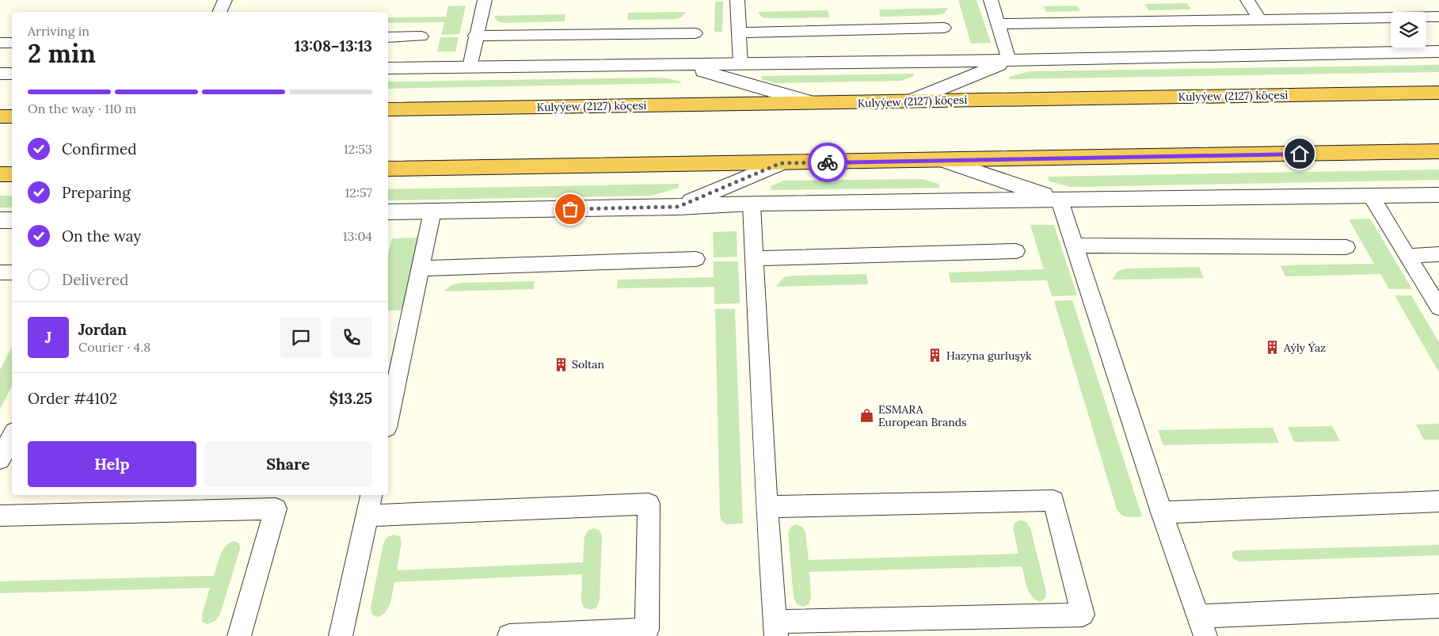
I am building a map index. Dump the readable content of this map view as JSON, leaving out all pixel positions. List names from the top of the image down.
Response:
{
  "streets": {
    "highway": ["Kulyýew (2127) köçesi"]
  },
  "places": {
    "building": ["Aýly Ýaz", "Hazyna gurluşyk", "Soltan"],
    "shop": ["ESMARA European Brands"]
  },
  "page": {
    "heading": ["2 min", "Arriving in", "13:08–13:13"],
    "panel": [
      "Jordan",
      "Courier · 4.8",
      "Order #4102",
      "$13.25"
    ],
    "bar": "On the way · 110 m",
    "list": [
      ["Confirmed", "12:53"],
      ["Preparing", "12:57"],
      ["On the way", "13:04"],
      "Delivered"
    ],
    "round": "J",
    "buttons": ["Help", "Share"]
  }
}
